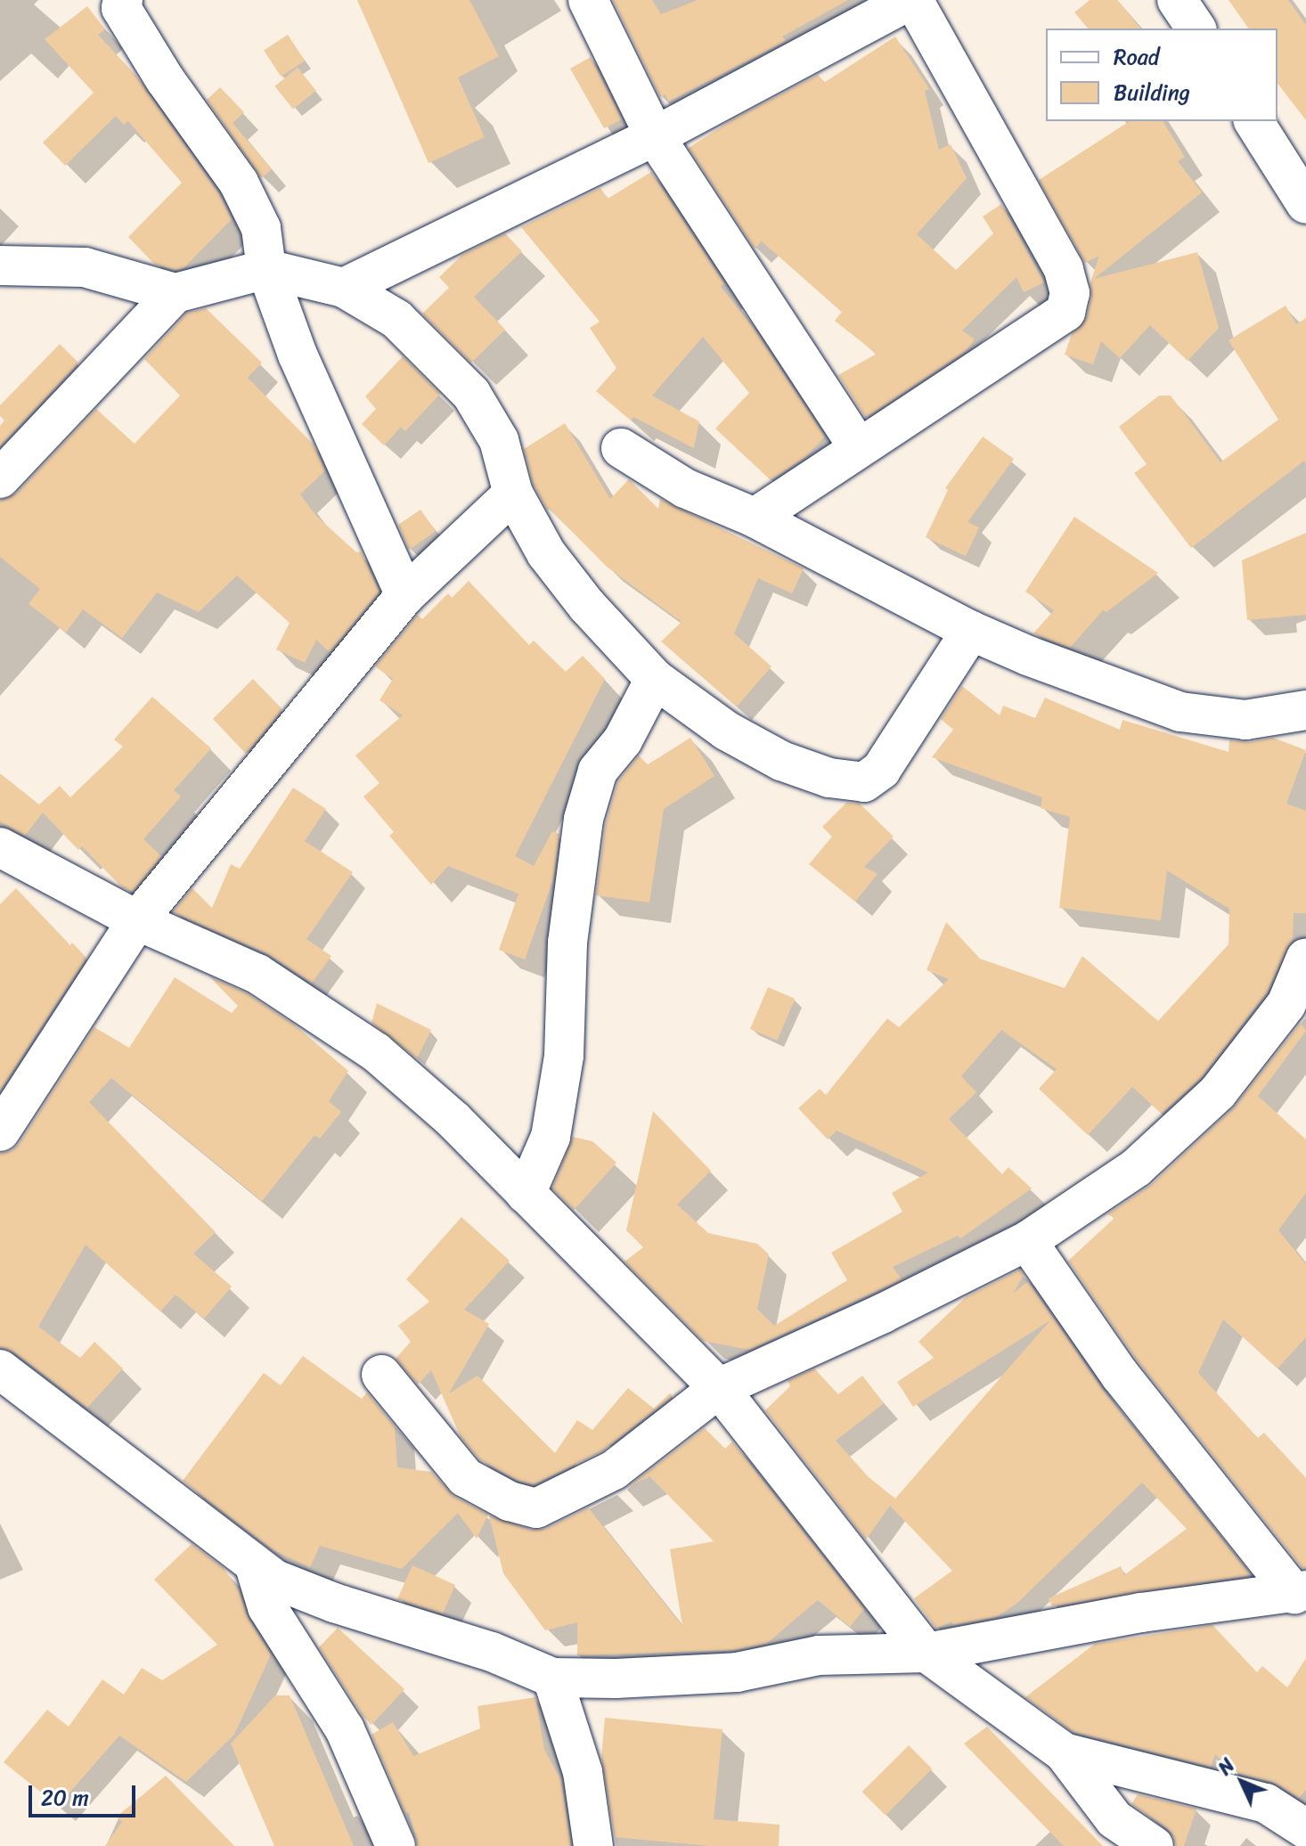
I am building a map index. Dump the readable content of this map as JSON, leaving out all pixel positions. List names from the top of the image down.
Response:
{
  "legend": ["Road", "Building"],
  "scale_bar": "20 m",
  "north": "top left"
}
